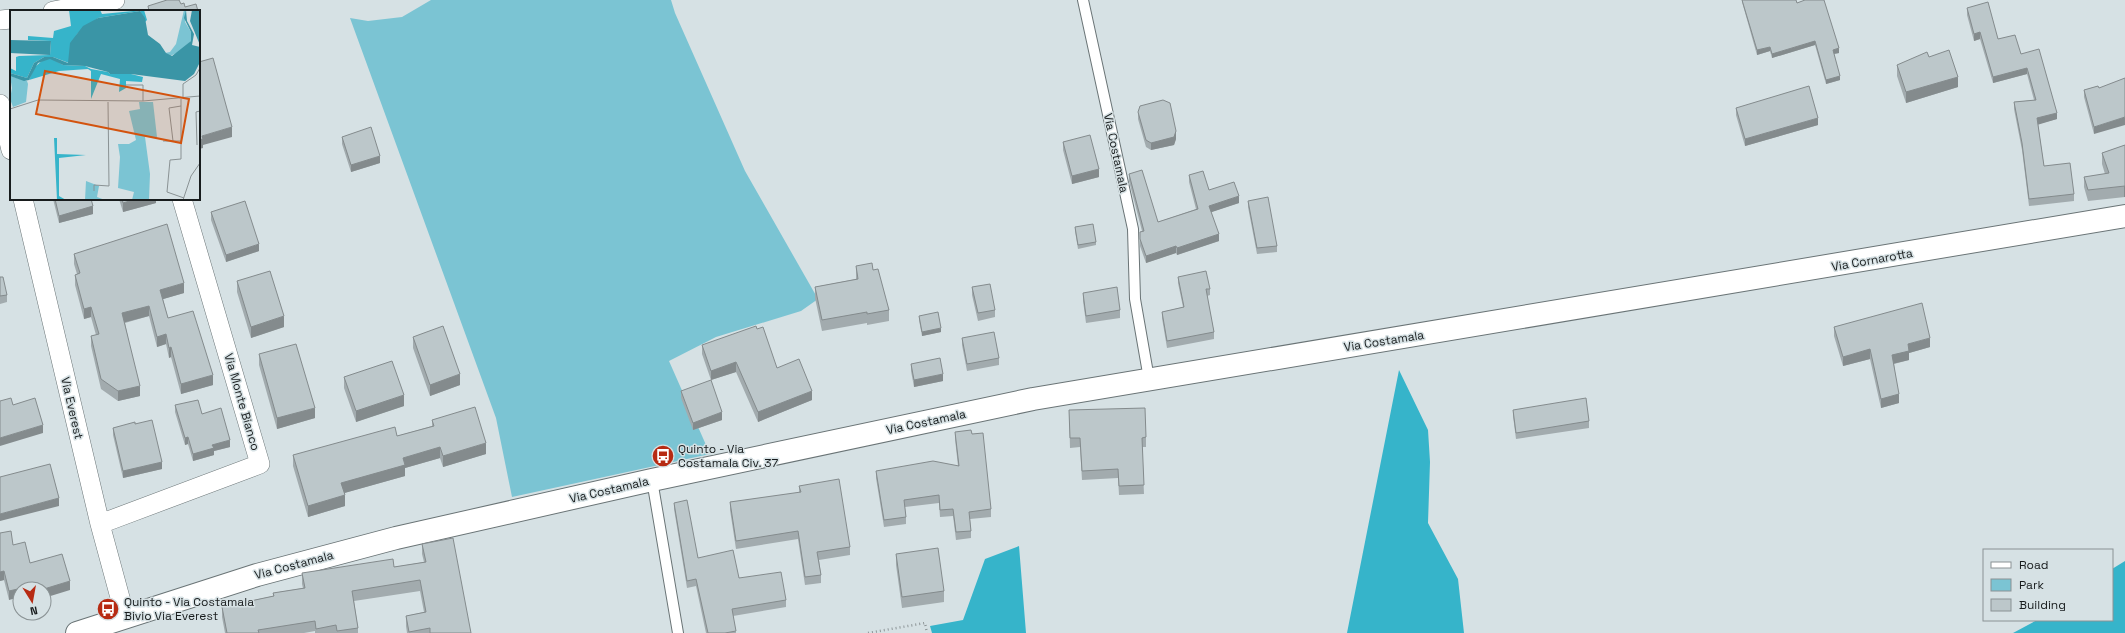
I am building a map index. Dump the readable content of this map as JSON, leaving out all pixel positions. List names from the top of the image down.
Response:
{
  "streets": {
    "main road": ["Via Costamala", "Via Cornarotta"],
    "street": ["Via Monte Bianco", "Via Everest"]
  },
  "crossings": [
    ["Via Costamala", "Via Cornarotta"],
    ["Via Costamala", "Via Everest"],
    ["Via Monte Bianco", "Via Everest"]
  ],
  "places": {
    "bus stop": ["Quinto - Via Costamala Civ. 37", "Quinto - Via Costamala Bivio Via Everest"]
  },
  "legend": ["Road", "Park", "Building"],
  "north": "bottom"
}
